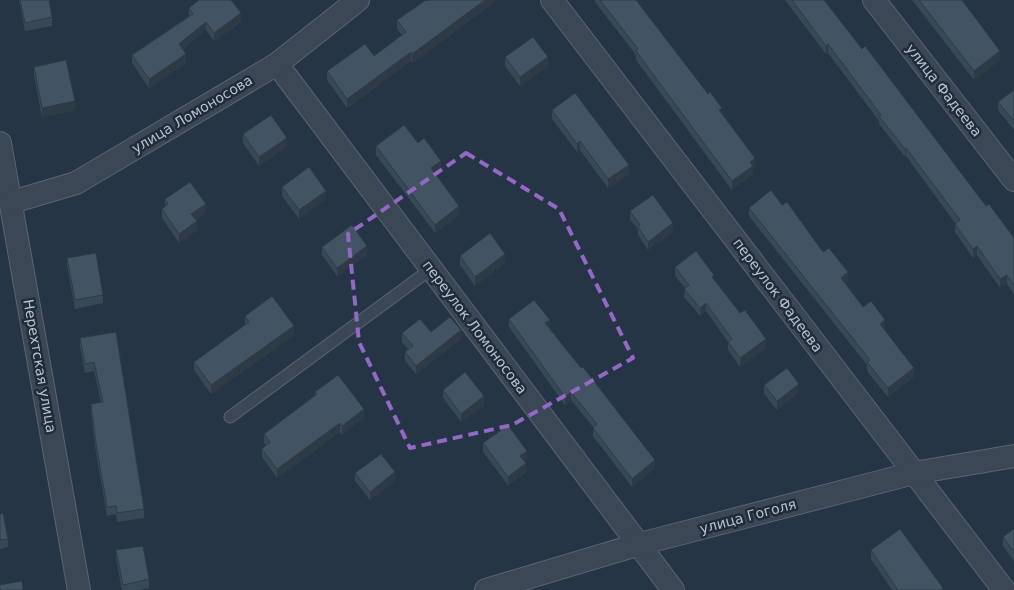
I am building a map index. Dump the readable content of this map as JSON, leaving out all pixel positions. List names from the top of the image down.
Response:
{
  "streets": {
    "street": [
      "улица Фадеева",
      "улица Ломоносова",
      "переулок Фадеева",
      "переулок Ломоносова",
      "Нерехтская улица",
      "улица Гоголя"
    ]
  },
  "crossings": [
    ["улица Ломоносова", "переулок Ломоносова"],
    ["улица Ломоносова", "Нерехтская улица"],
    ["переулок Фадеева", "улица Гоголя"],
    ["переулок Ломоносова", "улица Гоголя"]
  ]
}
